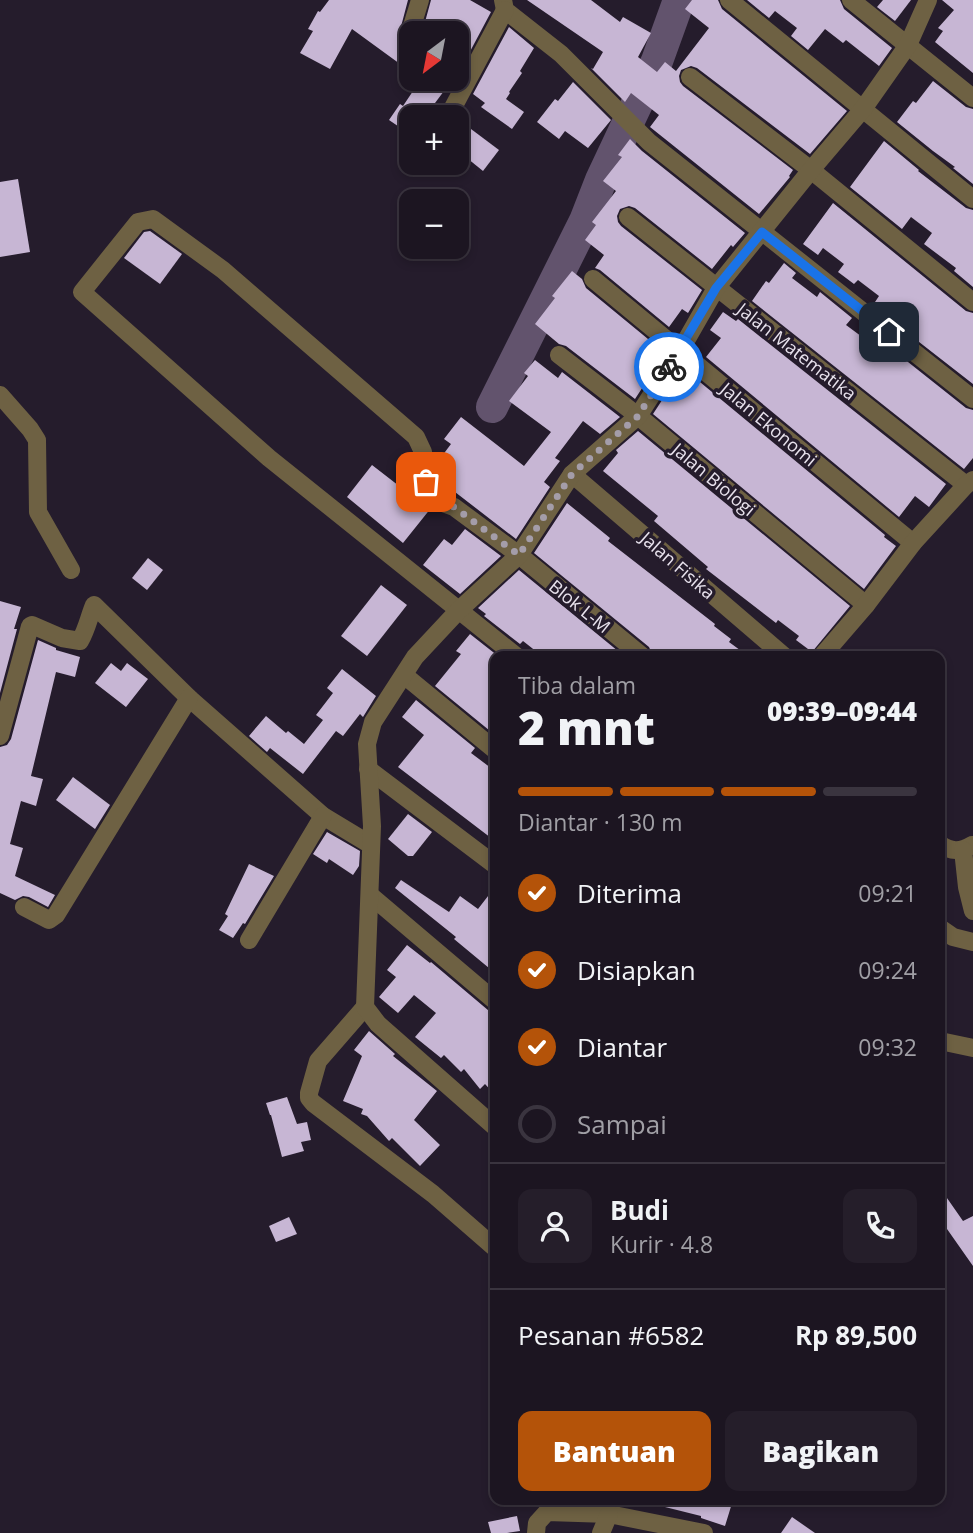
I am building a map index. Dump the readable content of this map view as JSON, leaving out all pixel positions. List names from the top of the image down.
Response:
{
  "streets": {
    "street": [
      "Jalan Matematika",
      "Jalan Ekonomi",
      "Jalan Biologi",
      "Jalan Fisika",
      "Blok L-M"
    ]
  },
  "north": "bottom left",
  "page": {
    "map_buttons": ["+", "−"],
    "heading": ["2 mnt", "Tiba dalam", "09:39–09:44"],
    "panel": [
      "Budi",
      "Kurir · 4.8",
      "Pesanan #6582",
      "Rp 89,500"
    ],
    "bar": "Diantar · 130 m",
    "list": [
      ["Diterima", "09:21"],
      ["Disiapkan", "09:24"],
      ["Diantar", "09:32"],
      "Sampai"
    ],
    "buttons": ["Bantuan", "Bagikan"]
  }
}
